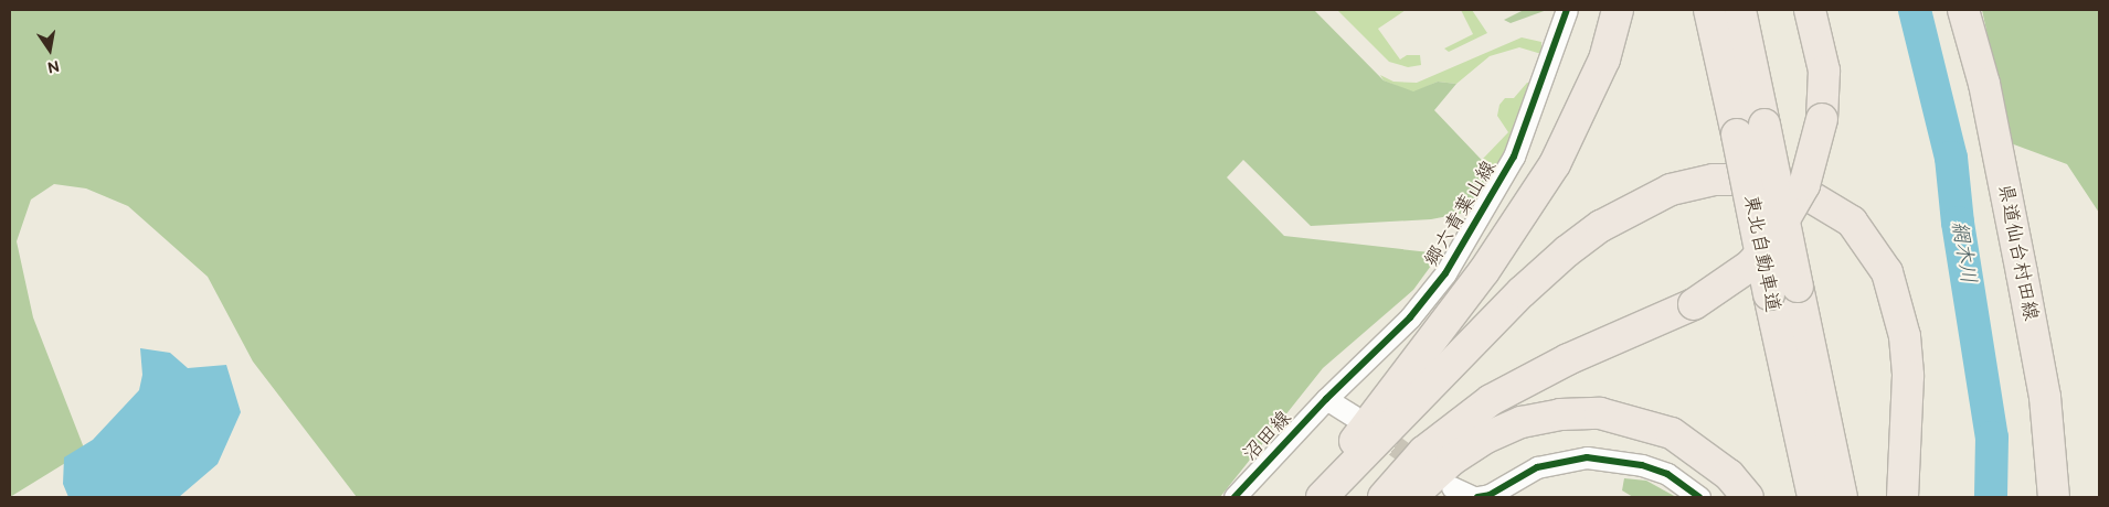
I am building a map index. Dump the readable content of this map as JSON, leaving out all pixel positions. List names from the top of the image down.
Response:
{
  "streets": {
    "main road": ["県道仙台村田線", "東北自動車道"],
    "street": ["郷六青葉山線", "沼田線"]
  },
  "crossings": [
    ["郷六青葉山線", "沼田線"]
  ],
  "water": ["網木川"],
  "north": "bottom"
}
